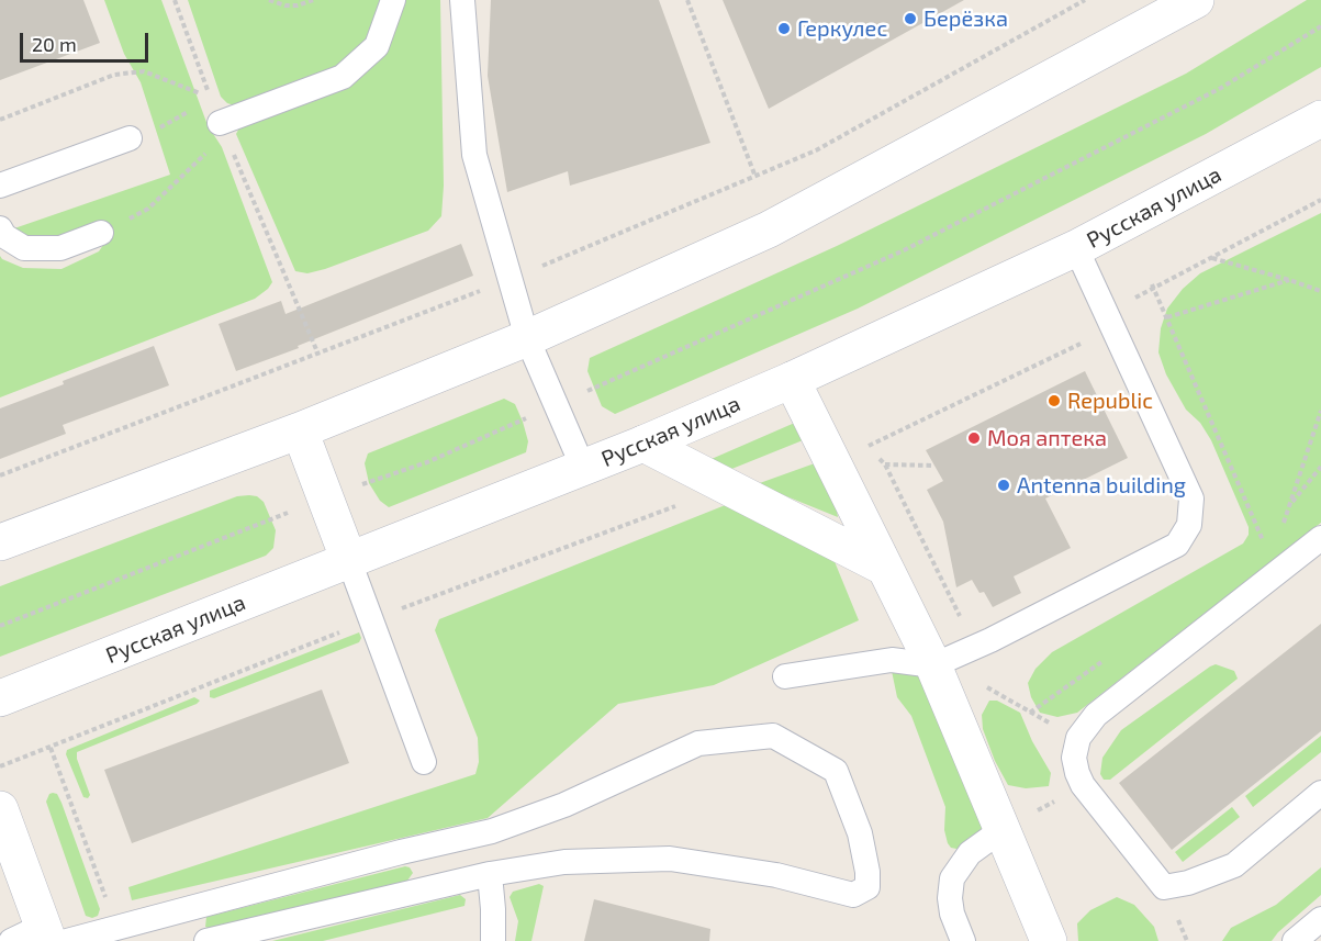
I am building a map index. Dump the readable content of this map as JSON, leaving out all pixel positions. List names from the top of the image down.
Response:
{
  "streets": {
    "main road": ["Русская улица"]
  },
  "places": [
    "Берёзка",
    "Геркулес",
    "Republic",
    "Моя аптека",
    "Antenna building"
  ],
  "scale_bar": "20 m"
}
